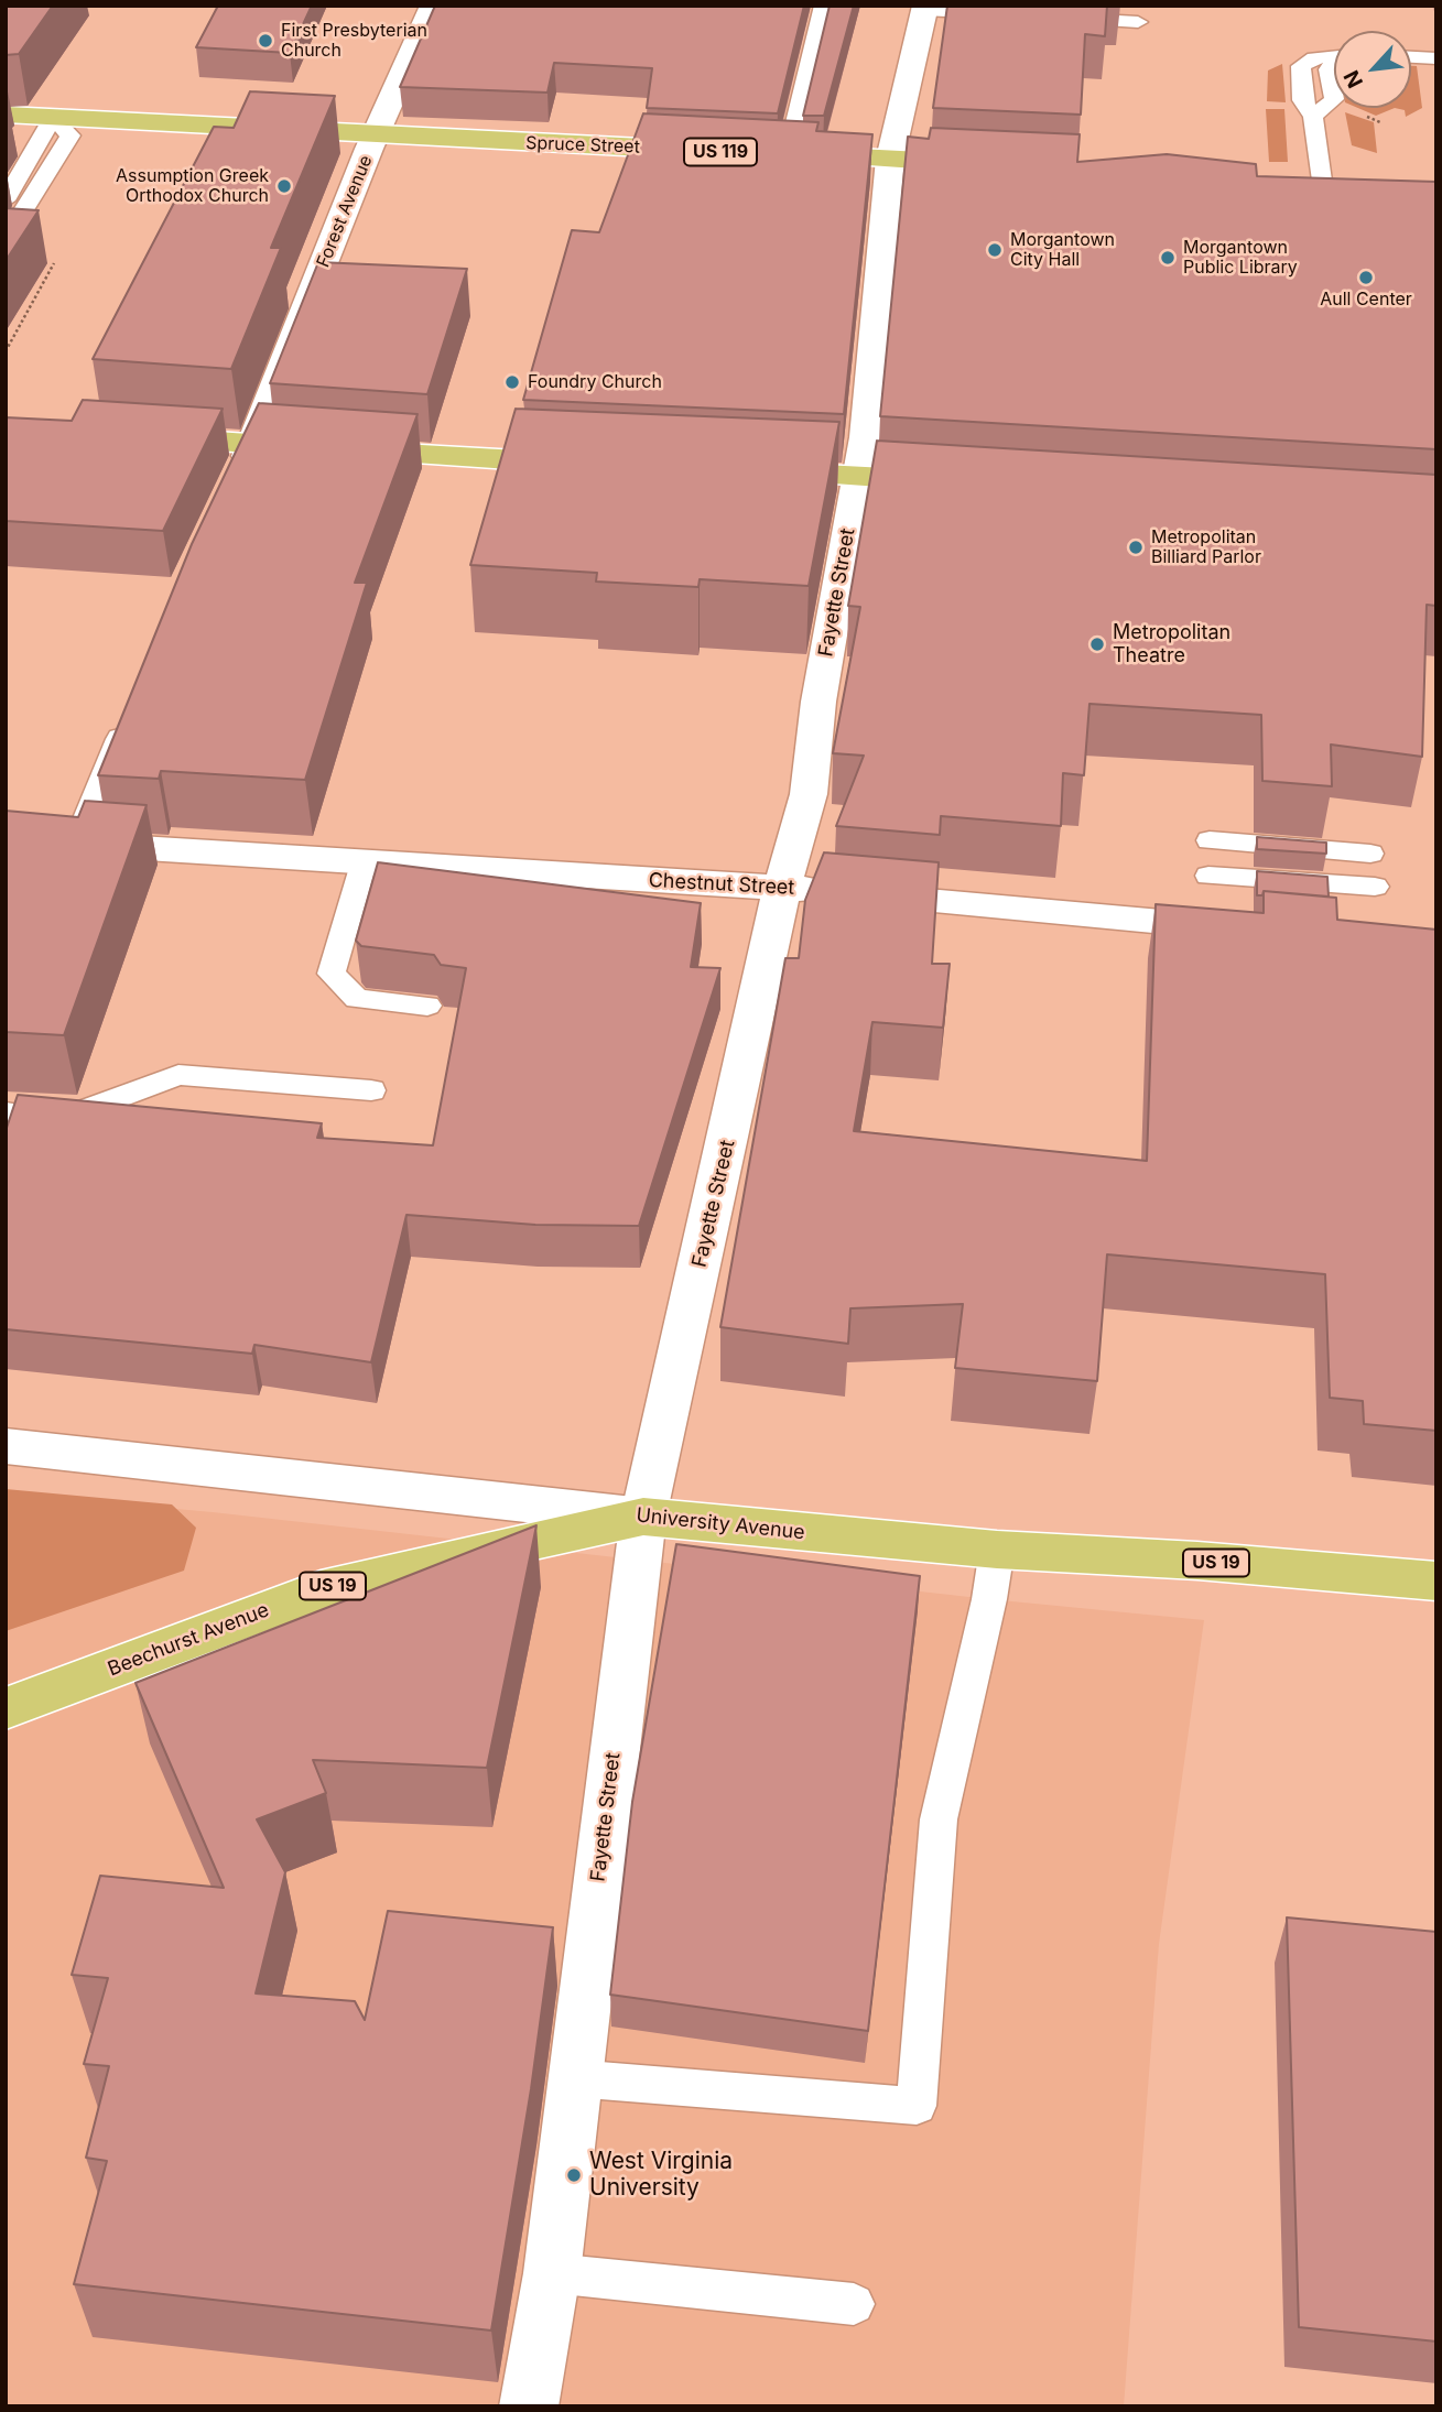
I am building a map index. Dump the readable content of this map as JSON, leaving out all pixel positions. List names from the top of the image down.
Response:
{
  "streets": {
    "main road": [
      "Spruce Street",
      "US 119",
      "University Avenue",
      "US 19",
      "Beechurst Avenue"
    ],
    "street": ["Forest Avenue", "Fayette Street", "Chestnut Street"]
  },
  "crossings": [
    ["Spruce Street", "Forest Avenue"],
    ["US 119", "Fayette Street"],
    ["Fayette Street", "Chestnut Street"],
    ["Fayette Street", "University Avenue"],
    ["Fayette Street", "Beechurst Avenue"],
    ["University Avenue", "Beechurst Avenue"]
  ],
  "places": [
    "First Presbyterian Church",
    "Assumption Greek Orthodox Church",
    "Morgantown City Hall",
    "Morgantown Public Library",
    "Aull Center",
    "Foundry Church",
    "Metropolitan Billiard Parlor",
    "Metropolitan Theatre",
    "West Virginia University"
  ],
  "north": "bottom left"
}
